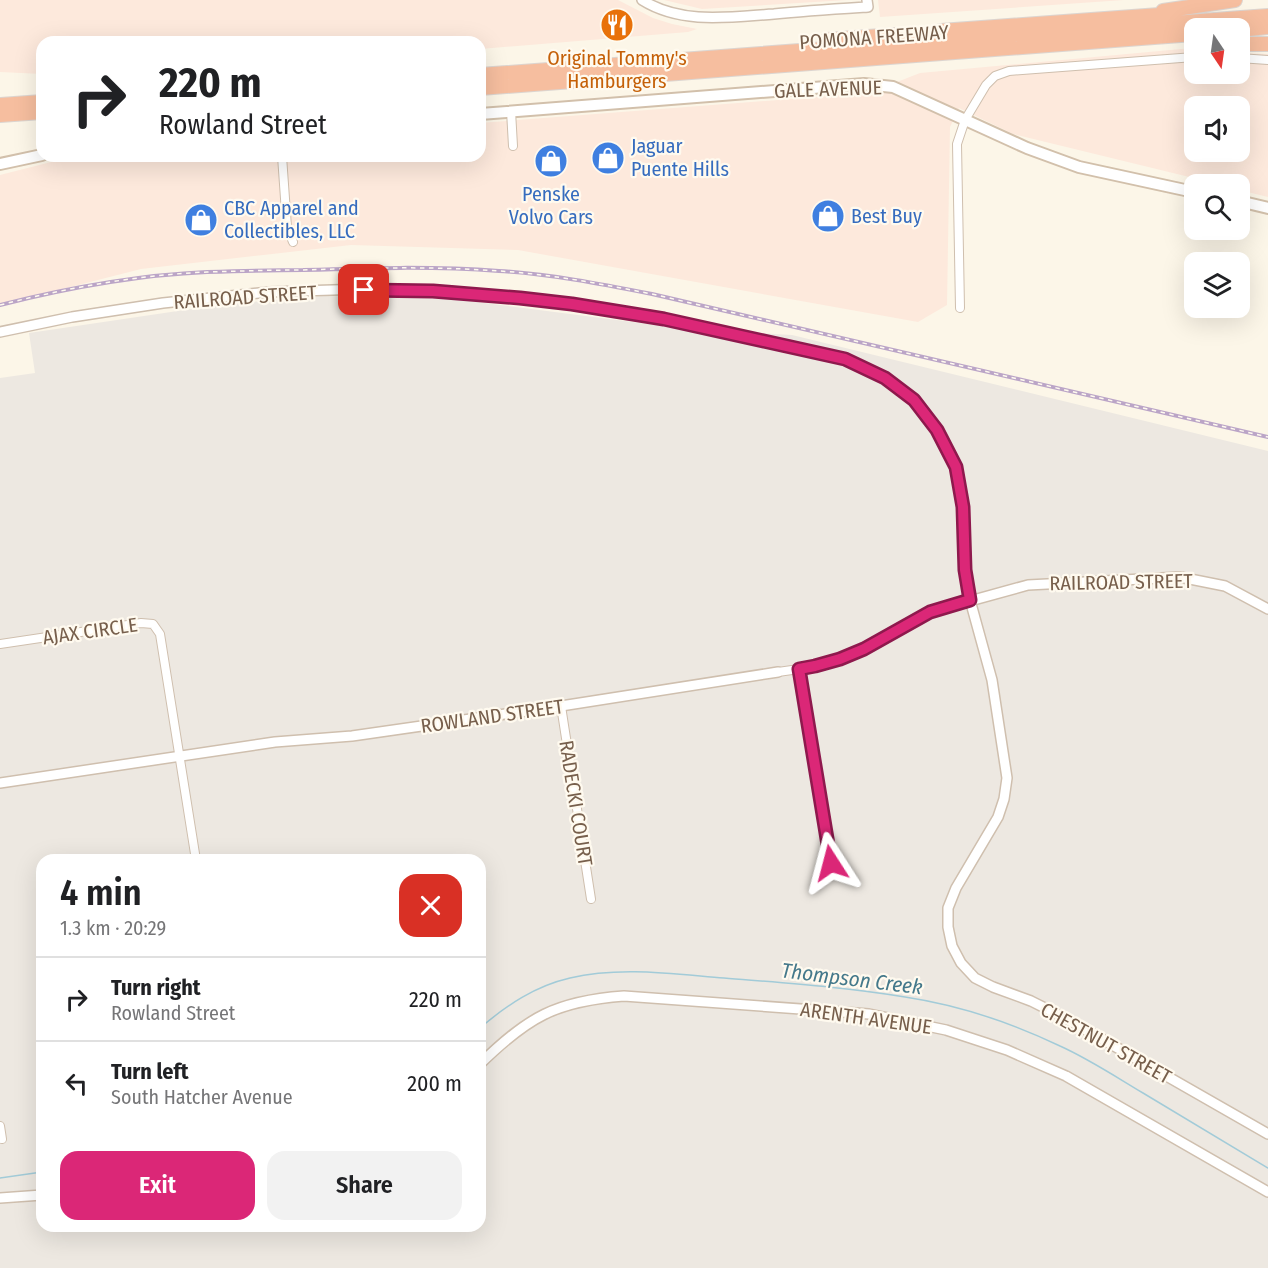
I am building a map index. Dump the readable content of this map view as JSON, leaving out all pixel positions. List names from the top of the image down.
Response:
{
  "streets": {
    "highway": ["POMONA FREEWAY"],
    "main road": ["GALE AVENUE"],
    "street": [
      "RAILROAD STREET",
      "AJAX CIRCLE",
      "ROWLAND STREET",
      "RADECKI COURT",
      "ARENTH AVENUE",
      "CHESTNUT STREET"
    ]
  },
  "crossings": [
    ["RAILROAD STREET", "ROWLAND STREET"],
    ["RAILROAD STREET", "CHESTNUT STREET"],
    ["AJAX CIRCLE", "ROWLAND STREET"],
    ["ROWLAND STREET", "RADECKI COURT"]
  ],
  "water": ["Thompson Creek"],
  "places": {
    "restaurant": ["Original Tommy's Hamburgers"],
    "shop": [
      "Jaguar Puente Hills",
      "Penske Volvo Cars",
      "Best Buy",
      "CBC Apparel and Collectibles, LLC"
    ]
  },
  "north": "bottom",
  "page": {
    "turn": ["220 m", "Rowland Street"],
    "heading": ["4 min", "1.3 km · 20:29"],
    "list": [
      {
        "name": "Turn right",
        "note": "Rowland Street",
        "value": "220 m"
      },
      {
        "name": "Turn left",
        "note": "South Hatcher Avenue",
        "value": "200 m"
      }
    ],
    "buttons": ["Exit", "Share"]
  }
}
